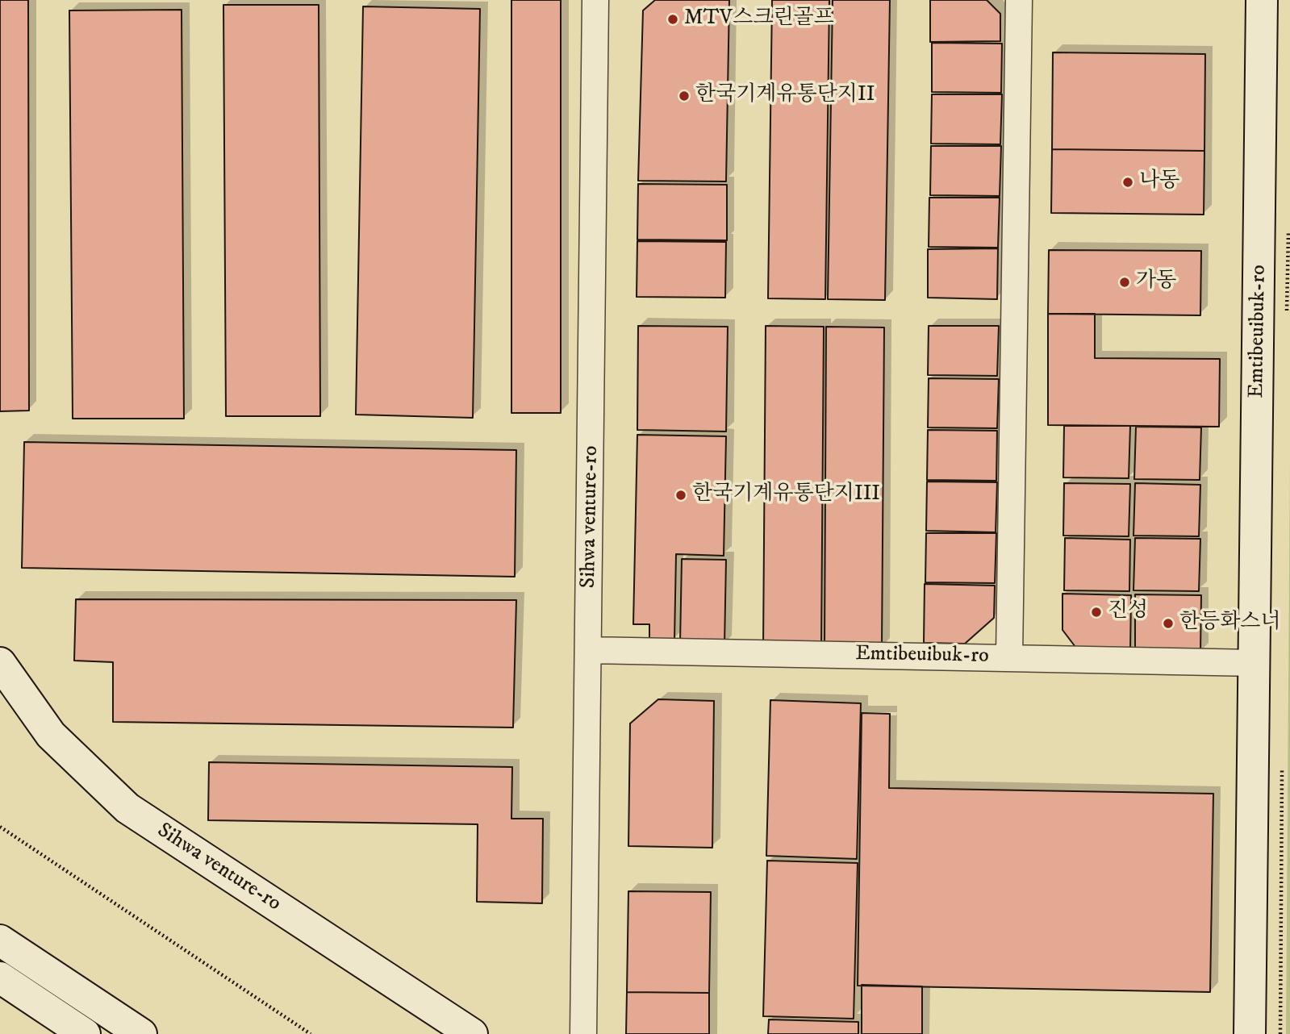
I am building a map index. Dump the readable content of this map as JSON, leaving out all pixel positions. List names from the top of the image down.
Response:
{
  "streets": {
    "street": ["Emtibeuibuk-ro", "Sihwa venture-ro"]
  },
  "crossings": [
    ["Emtibeuibuk-ro", "Sihwa venture-ro"]
  ],
  "places": [
    "MTV스크린골프",
    "한국기계유통단지II",
    "나동",
    "가동",
    "한국기계유통단지III",
    "진성",
    "한등화스너"
  ]
}
